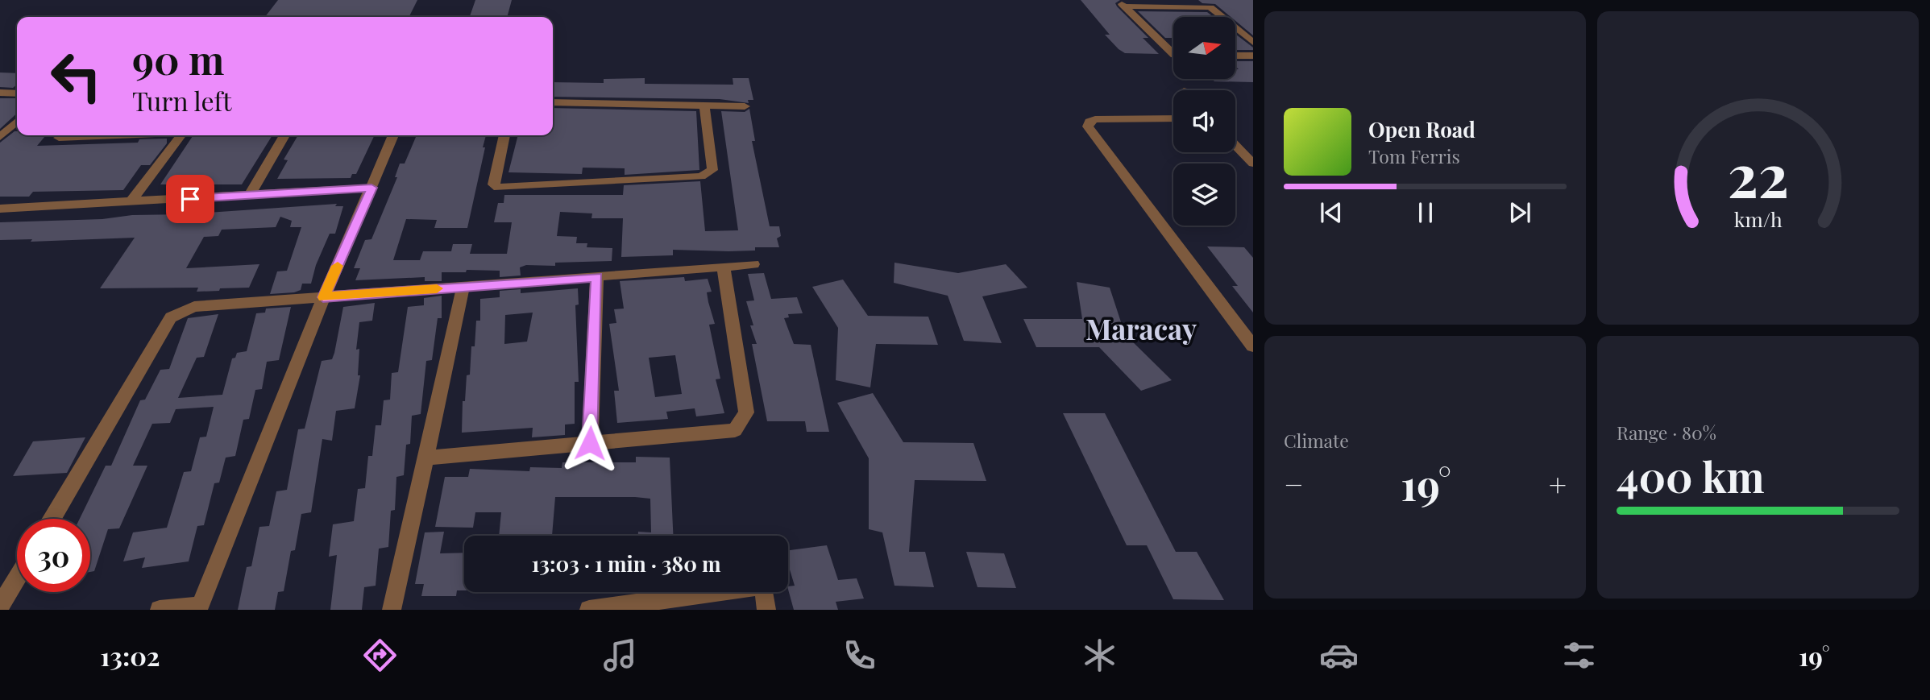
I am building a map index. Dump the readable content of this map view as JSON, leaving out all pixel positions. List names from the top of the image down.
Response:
{
  "districts": ["Maracay"],
  "north": "right",
  "page": {
    "turn": ["90 m", "Turn left"],
    "song": ["Open Road", "Tom Ferris"],
    "tile": [
      "Climate",
      ["Range · 80%", "400 km"]
    ],
    "heat": ["−", "19°", "+"],
    "limit": "30",
    "trip": "13:03 · 1 min · 380 m",
    "tabs": ["13:02", "19°"],
    "gauge": ["22", "km/h"]
  }
}
